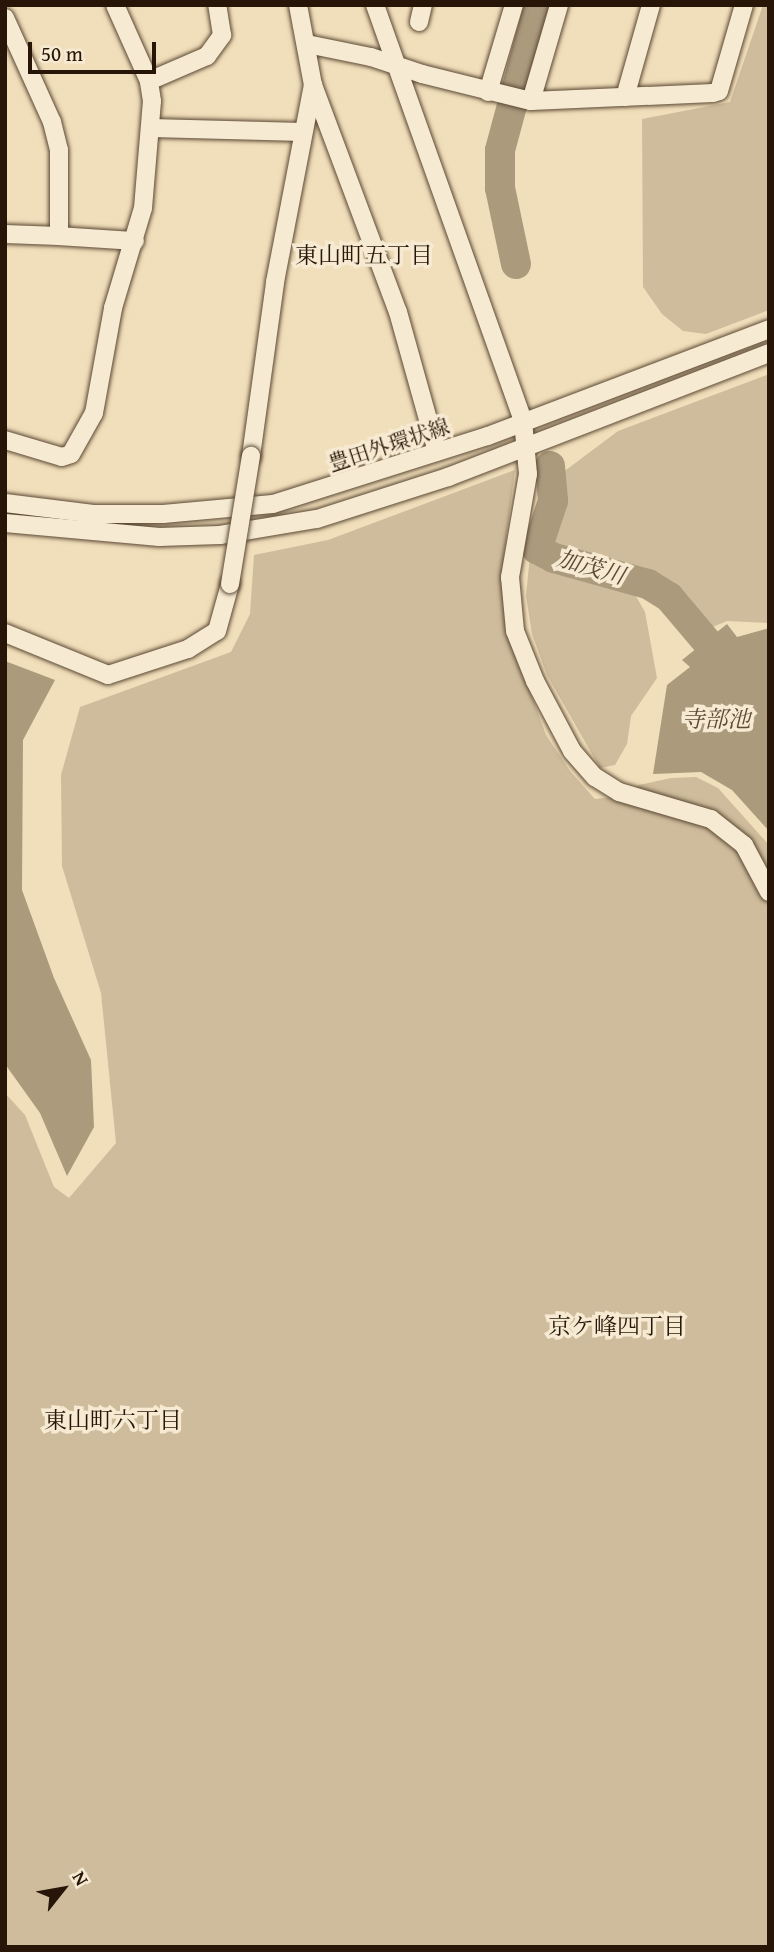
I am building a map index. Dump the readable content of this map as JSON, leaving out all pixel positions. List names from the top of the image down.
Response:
{
  "streets": {
    "street": ["豊田外環状線"]
  },
  "districts": ["東山町五丁目", "京ケ峰四丁目", "東山町六丁目"],
  "water": ["加茂川", "寺部池"],
  "scale_bar": "50 m",
  "north": "top right"
}
